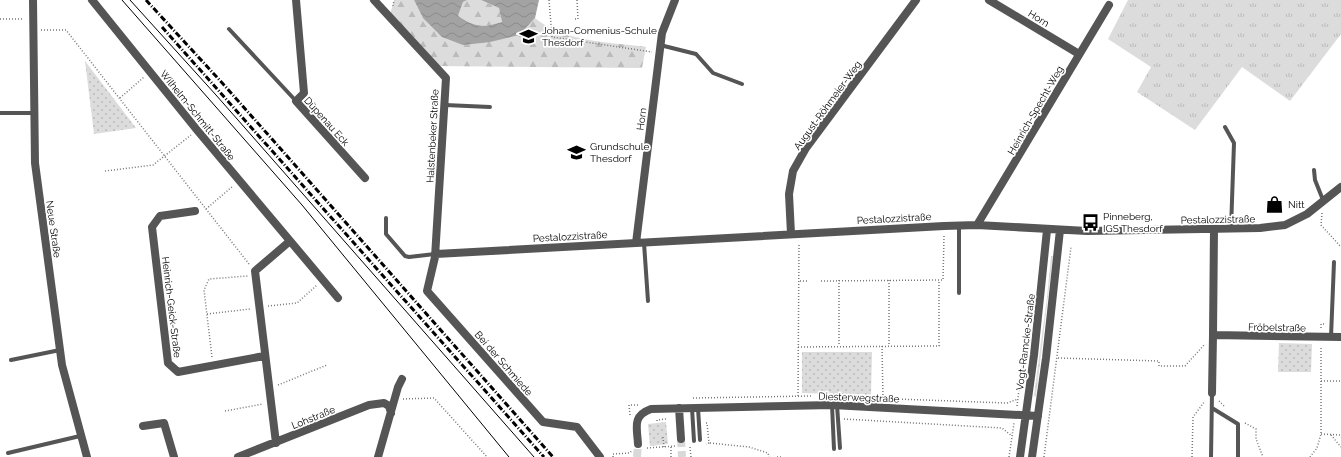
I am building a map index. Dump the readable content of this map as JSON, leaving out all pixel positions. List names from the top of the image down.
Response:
{
  "streets": {
    "street": [
      "Horn",
      "August-Röhmeier-Weg",
      "Heinrich-Specht-Weg",
      "Wilhelm-Schmitt-Straße",
      "Düpenau Eck",
      "Halstenbeker Straße",
      "Pestalozzistraße",
      "Neue Straße",
      "Heinrich-Geick-Straße",
      "Fröbelstraße",
      "Vogt-Ramcke-Straße",
      "Bei der Schmiede",
      "Diesterwegstraße",
      "Lohstraße"
    ]
  },
  "crossings": [
    ["Horn", "Heinrich-Specht-Weg"],
    ["Horn", "Pestalozzistraße"],
    ["August-Röhmeier-Weg", "Pestalozzistraße"],
    ["Heinrich-Specht-Weg", "Pestalozzistraße"],
    ["Halstenbeker Straße", "Pestalozzistraße"],
    ["Halstenbeker Straße", "Bei der Schmiede"],
    ["Pestalozzistraße", "Vogt-Ramcke-Straße"],
    ["Pestalozzistraße", "Bei der Schmiede"],
    ["Vogt-Ramcke-Straße", "Diesterwegstraße"]
  ],
  "places": {
    "school or university": ["Johan-Comenius-Schule Thesdorf", "Grundschule Thesdorf"],
    "shop": ["Nitt"],
    "bus stop": ["Pinneberg, IGS Thesdorf"]
  }
}
